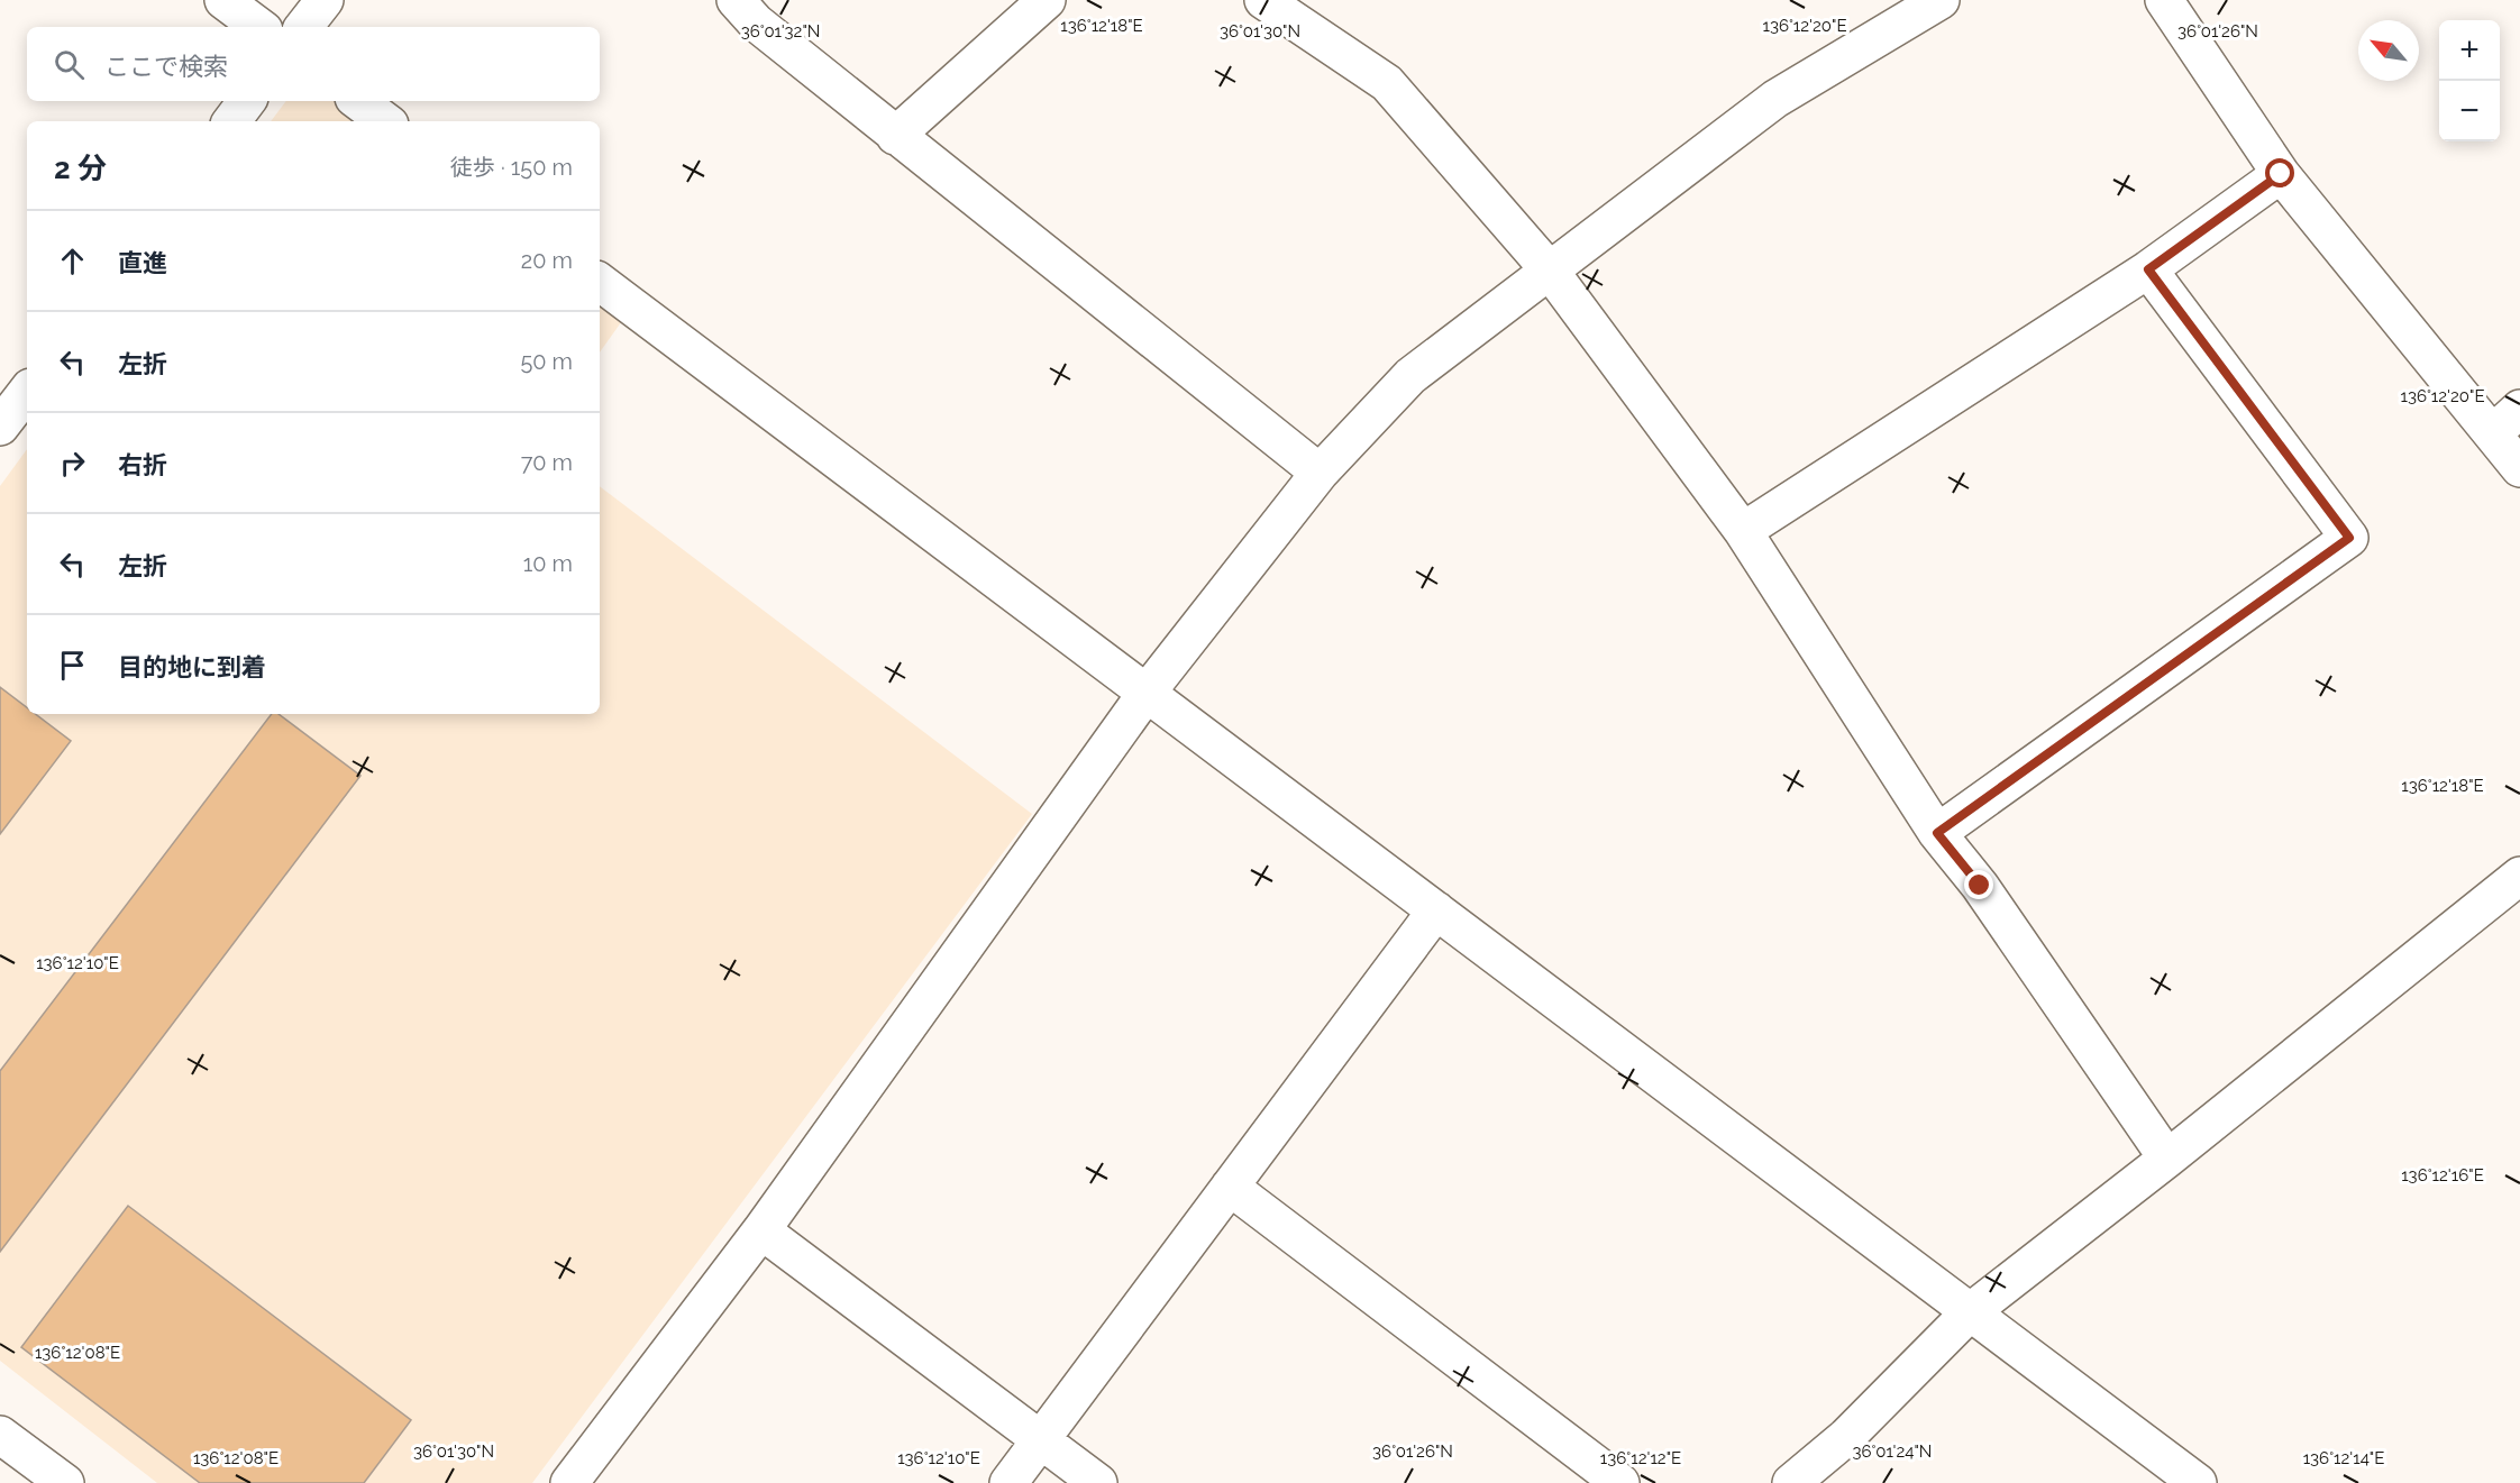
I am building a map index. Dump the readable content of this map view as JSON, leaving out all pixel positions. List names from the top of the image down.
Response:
{
  "north": "top left",
  "page": {
    "map_buttons": ["+", "−"],
    "search": "ここで検索",
    "heading": ["2 分", "徒歩 · 150 m"],
    "list": [
      ["直進", "20 m"],
      ["左折", "50 m"],
      ["右折", "70 m"],
      ["左折", "10 m"],
      "目的地に到着"
    ]
  },
  "coordinates": [
    "136°12'18\"E",
    "136°12'20\"E",
    "36°01'32\"N",
    "36°01'30\"N",
    "36°01'26\"N",
    "136°12'10\"E",
    "136°12'16\"E",
    "136°12'08\"E",
    "36°01'24\"N",
    "136°12'12\"E",
    "136°12'14\"E"
  ]
}
